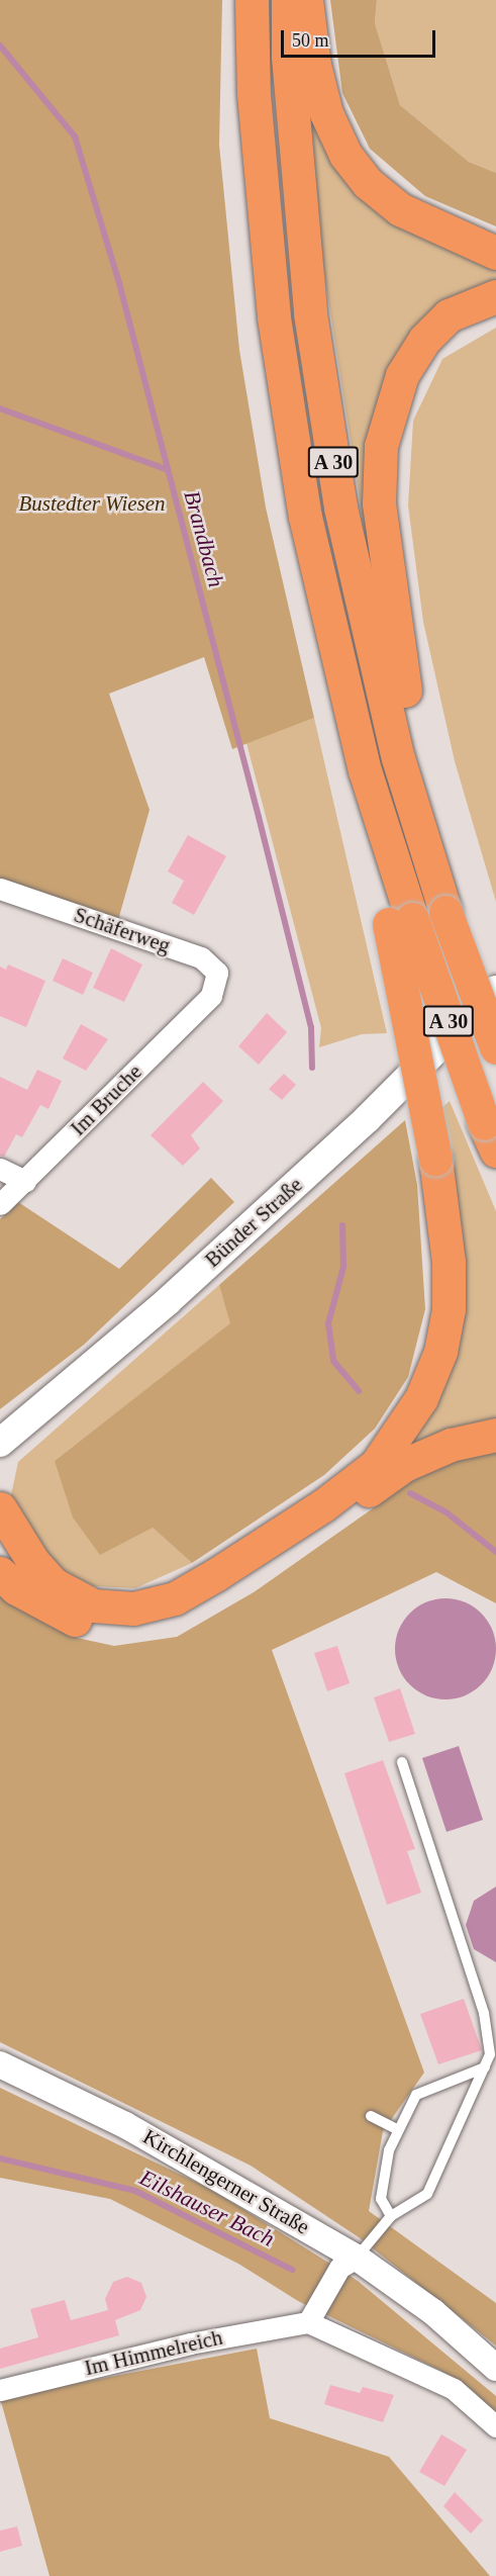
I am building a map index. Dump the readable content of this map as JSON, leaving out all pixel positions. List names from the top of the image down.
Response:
{
  "streets": {
    "highway": ["A 30"],
    "main road": ["Bünder Straße"],
    "street": [
      "Schäferweg",
      "Im Bruche",
      "Kirchlengerner Straße",
      "Im Himmelreich"
    ]
  },
  "crossings": [
    ["Schäferweg", "Im Bruche"]
  ],
  "water": ["Brandbach", "Eilshauser Bach"],
  "parks": ["Bustedter Wiesen"],
  "scale_bar": "50 m"
}
